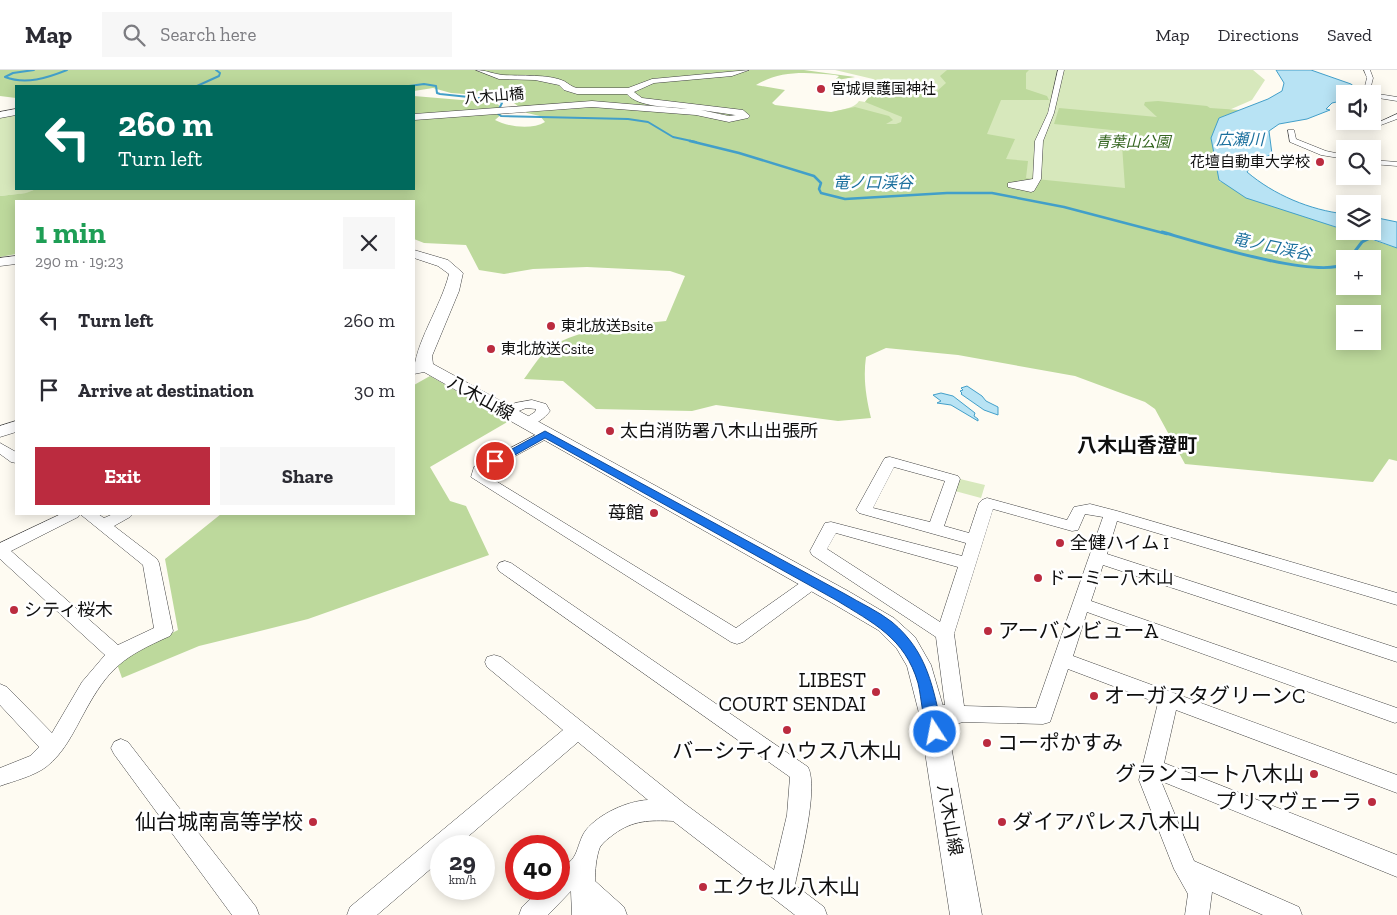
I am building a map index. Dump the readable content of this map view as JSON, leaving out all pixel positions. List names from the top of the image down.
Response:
{
  "streets": {
    "street": ["八木山橋", "八木山線"]
  },
  "districts": ["八木山香澄町"],
  "water": ["広瀬川", "竜ノ口渓谷"],
  "parks": ["青葉山公園"],
  "places": [
    "宮城県護国神社",
    "花壇自動車大学校",
    "東北放送Bsite",
    "東北放送Csite",
    "太白消防署八木山出張所",
    "苺館",
    "全健ハイム I",
    "ドーミー八木山",
    "シティ桜木",
    "アーバンビューA",
    "LIBEST COURT SENDAI",
    "オーガスタグリーンC",
    "バーシティハウス八木山",
    "コーポかすみ",
    "グランコート八木山",
    "プリマヴェーラ",
    "仙台城南高等学校",
    "ダイアパレス八木山",
    "エクセル八木山"
  ],
  "page": {
    "header": "Map",
    "search": "Search here",
    "nav": ["Map", "Directions", "Saved"],
    "map_buttons": ["+", "−"],
    "turn": ["260 m", "Turn left"],
    "heading": ["1 min", "290 m · 19:23"],
    "list": [
      {
        "name": "Turn left",
        "value": "260 m"
      },
      {
        "name": "Arrive at destination",
        "value": "30 m"
      }
    ],
    "buttons": ["Exit", "Share"],
    "speed": "29 km/h",
    "limit": "40"
  }
}
